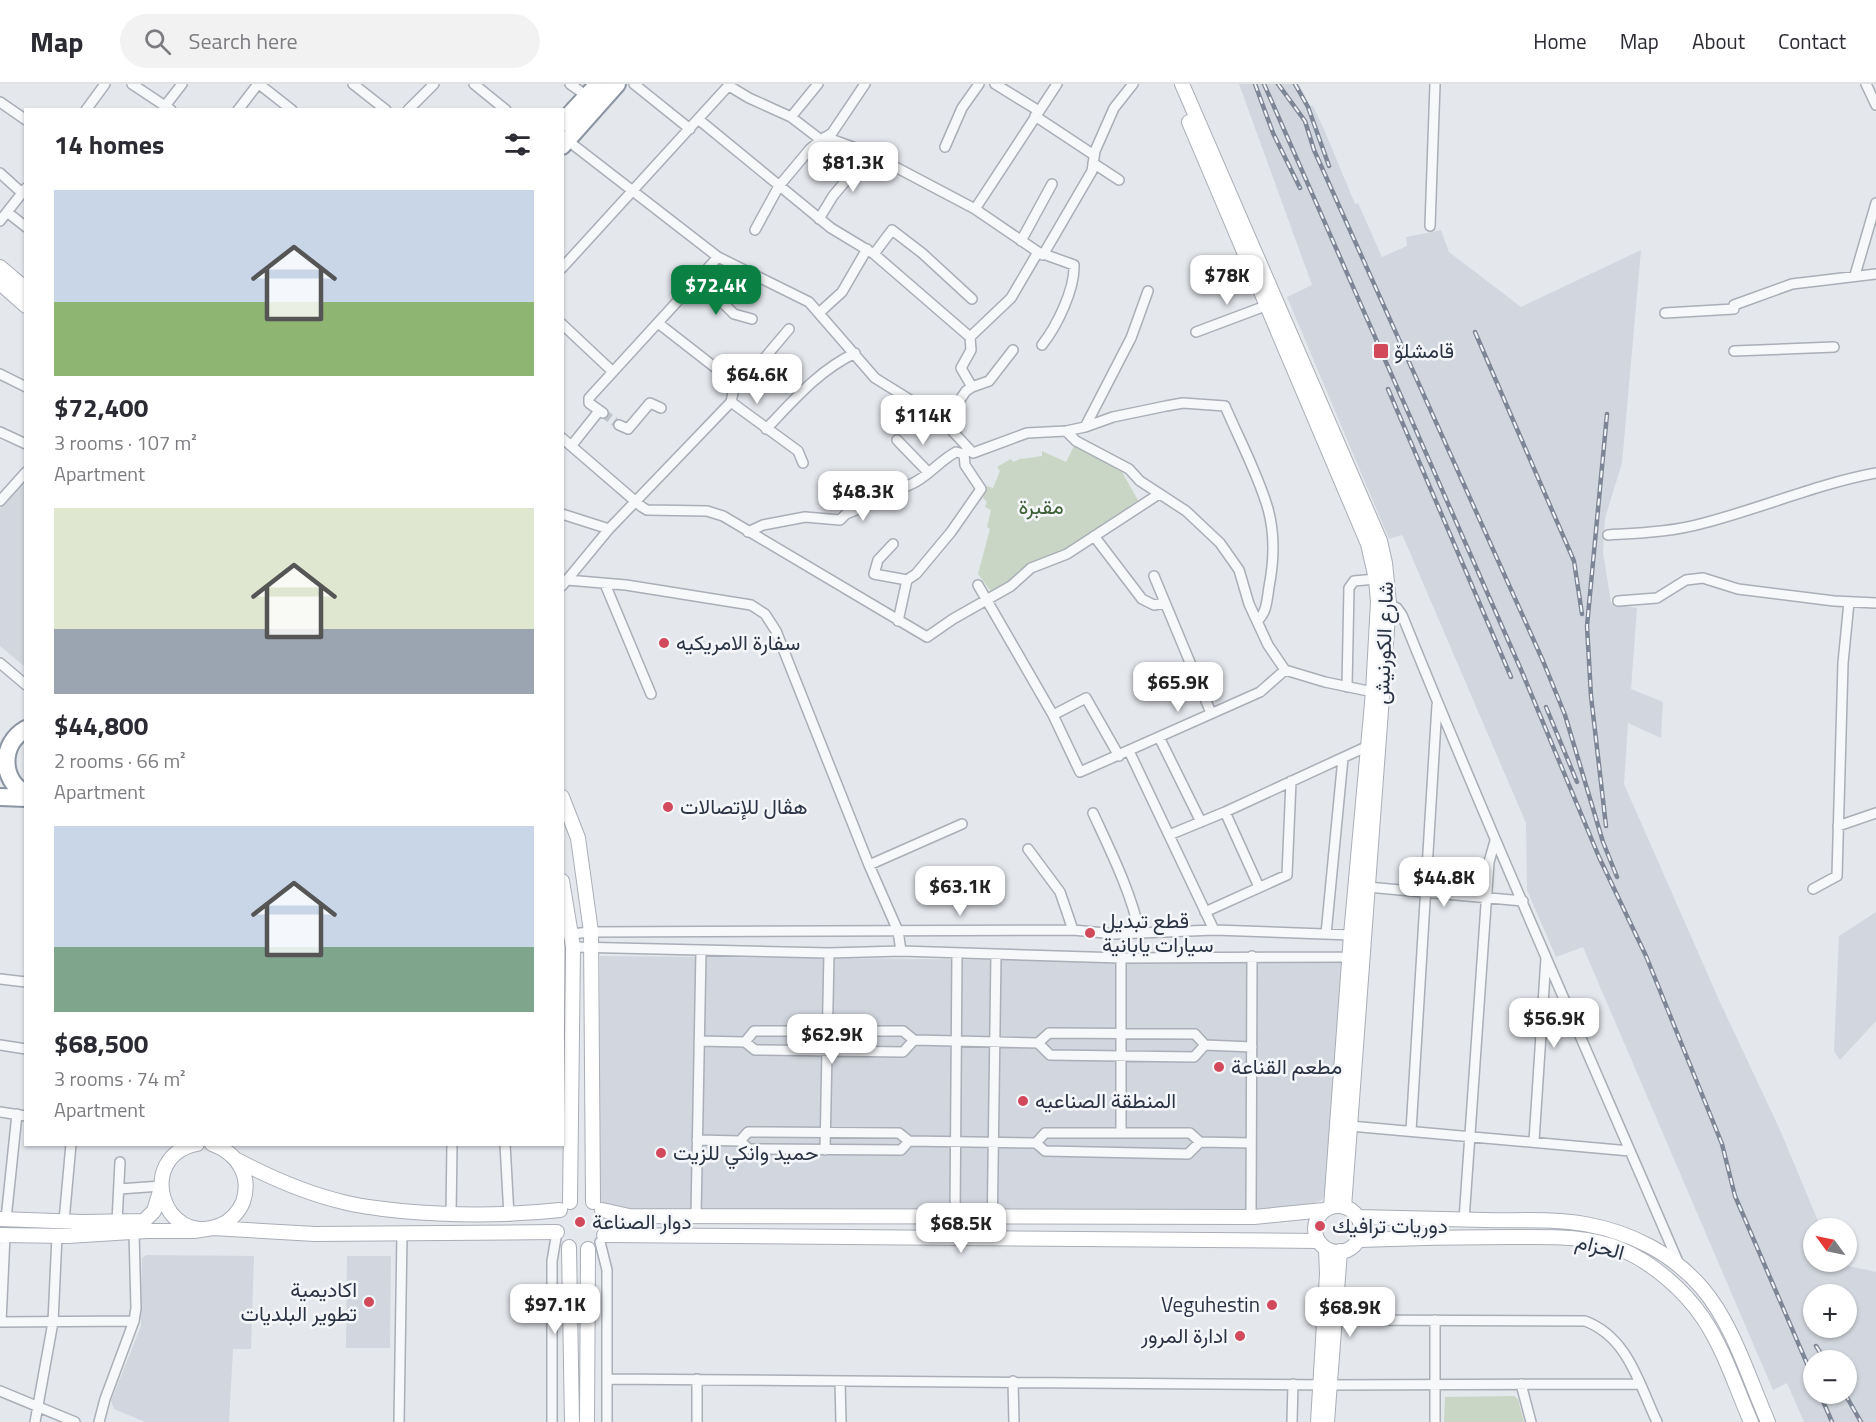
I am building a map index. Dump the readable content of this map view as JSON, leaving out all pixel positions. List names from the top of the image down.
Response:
{
  "streets": {
    "street": ["شارع الكورنيش", "الحزام"]
  },
  "crossings": [
    ["شارع الكورنيش", "الحزام"]
  ],
  "parks": ["مقبرة"],
  "places": {
    "transit": ["قامشلۆ"],
    "other": [
      "سفارة الامريكيه",
      "هڤال للإتصالات",
      "قطع تبديل سيارات يابانية",
      "مطعم القناعة",
      "المنطقة الصناعيه",
      "حميد وانكي للزيت",
      "دوار الصناعة",
      "دوريات ترافيك",
      "اكاديمية تطوير البلديات",
      "Veguhestin",
      "ادارة المرور"
    ]
  },
  "north": "top left",
  "page": {
    "header": "Map",
    "search": "Search here",
    "nav": [
      "Home",
      "Map",
      "About",
      "Contact"
    ],
    "heading": "14 homes",
    "price": [
      "$81.3K",
      "$78K",
      "$72.4K",
      "$64.6K",
      "$114K",
      "$48.3K",
      "$65.9K",
      "$44.8K",
      "$63.1K",
      "$56.9K",
      "$62.9K",
      "$68.5K",
      "$97.1K",
      "$68.9K"
    ],
    "list": [
      {
        "name": "$72,400",
        "note": "3 rooms · 107 m² · Apartment"
      },
      {
        "name": "$44,800",
        "note": "2 rooms · 66 m² · Apartment"
      },
      {
        "name": "$68,500",
        "note": "3 rooms · 74 m² · Apartment"
      }
    ],
    "map_buttons": ["+", "−"]
  }
}
